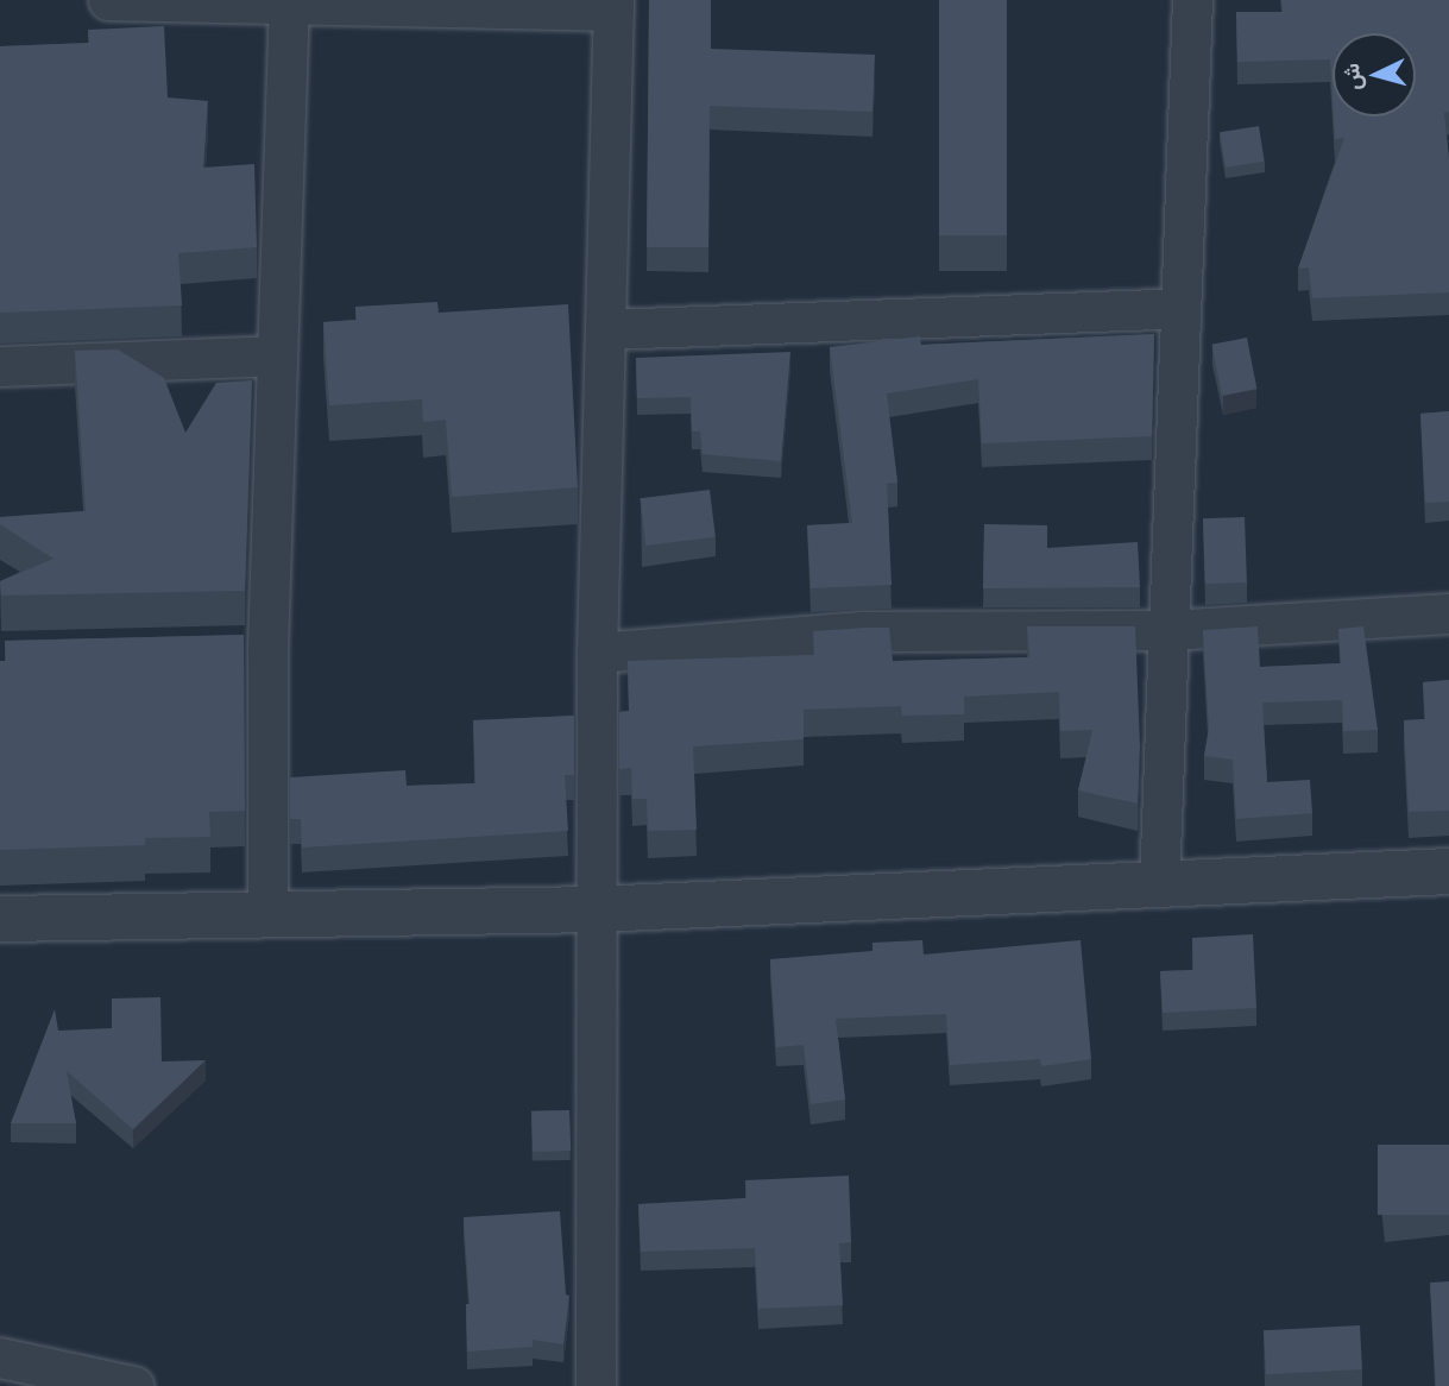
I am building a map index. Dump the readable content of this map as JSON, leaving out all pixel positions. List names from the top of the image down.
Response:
{
  "north": "left"
}
